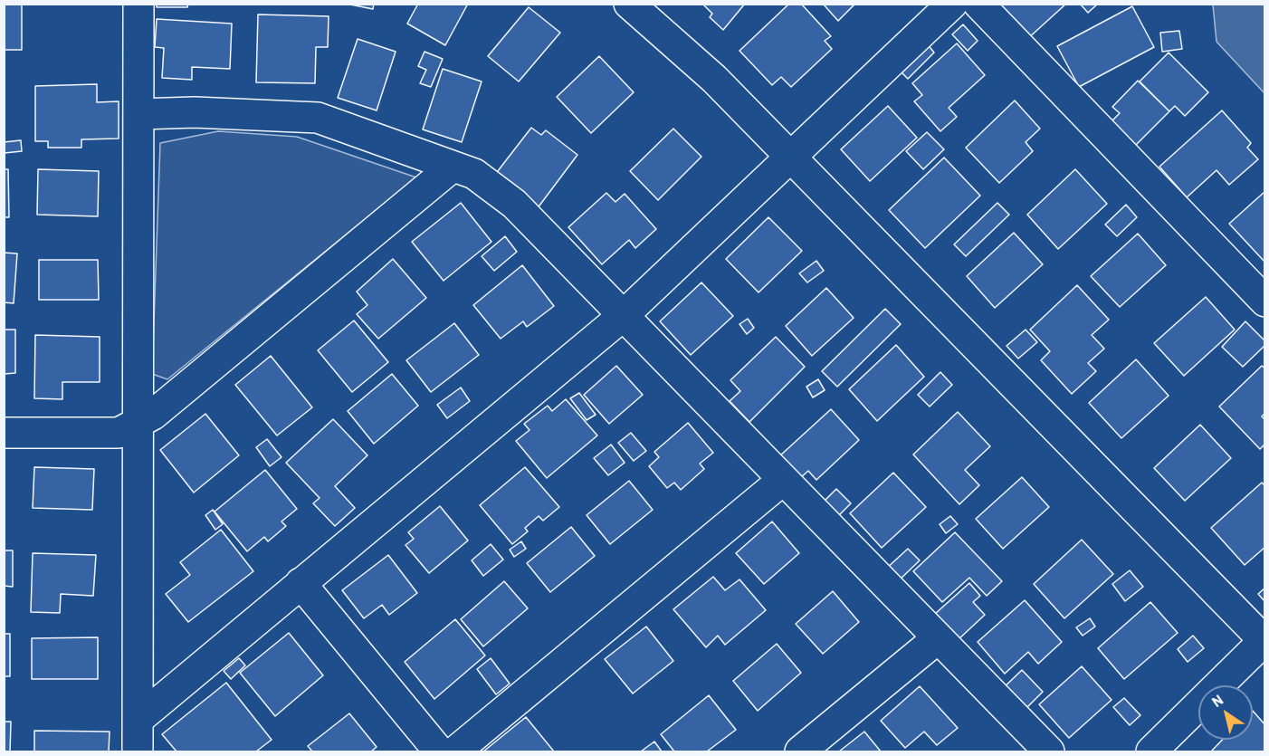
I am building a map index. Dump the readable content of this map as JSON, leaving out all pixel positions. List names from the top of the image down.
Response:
{
  "north": "top left"
}
